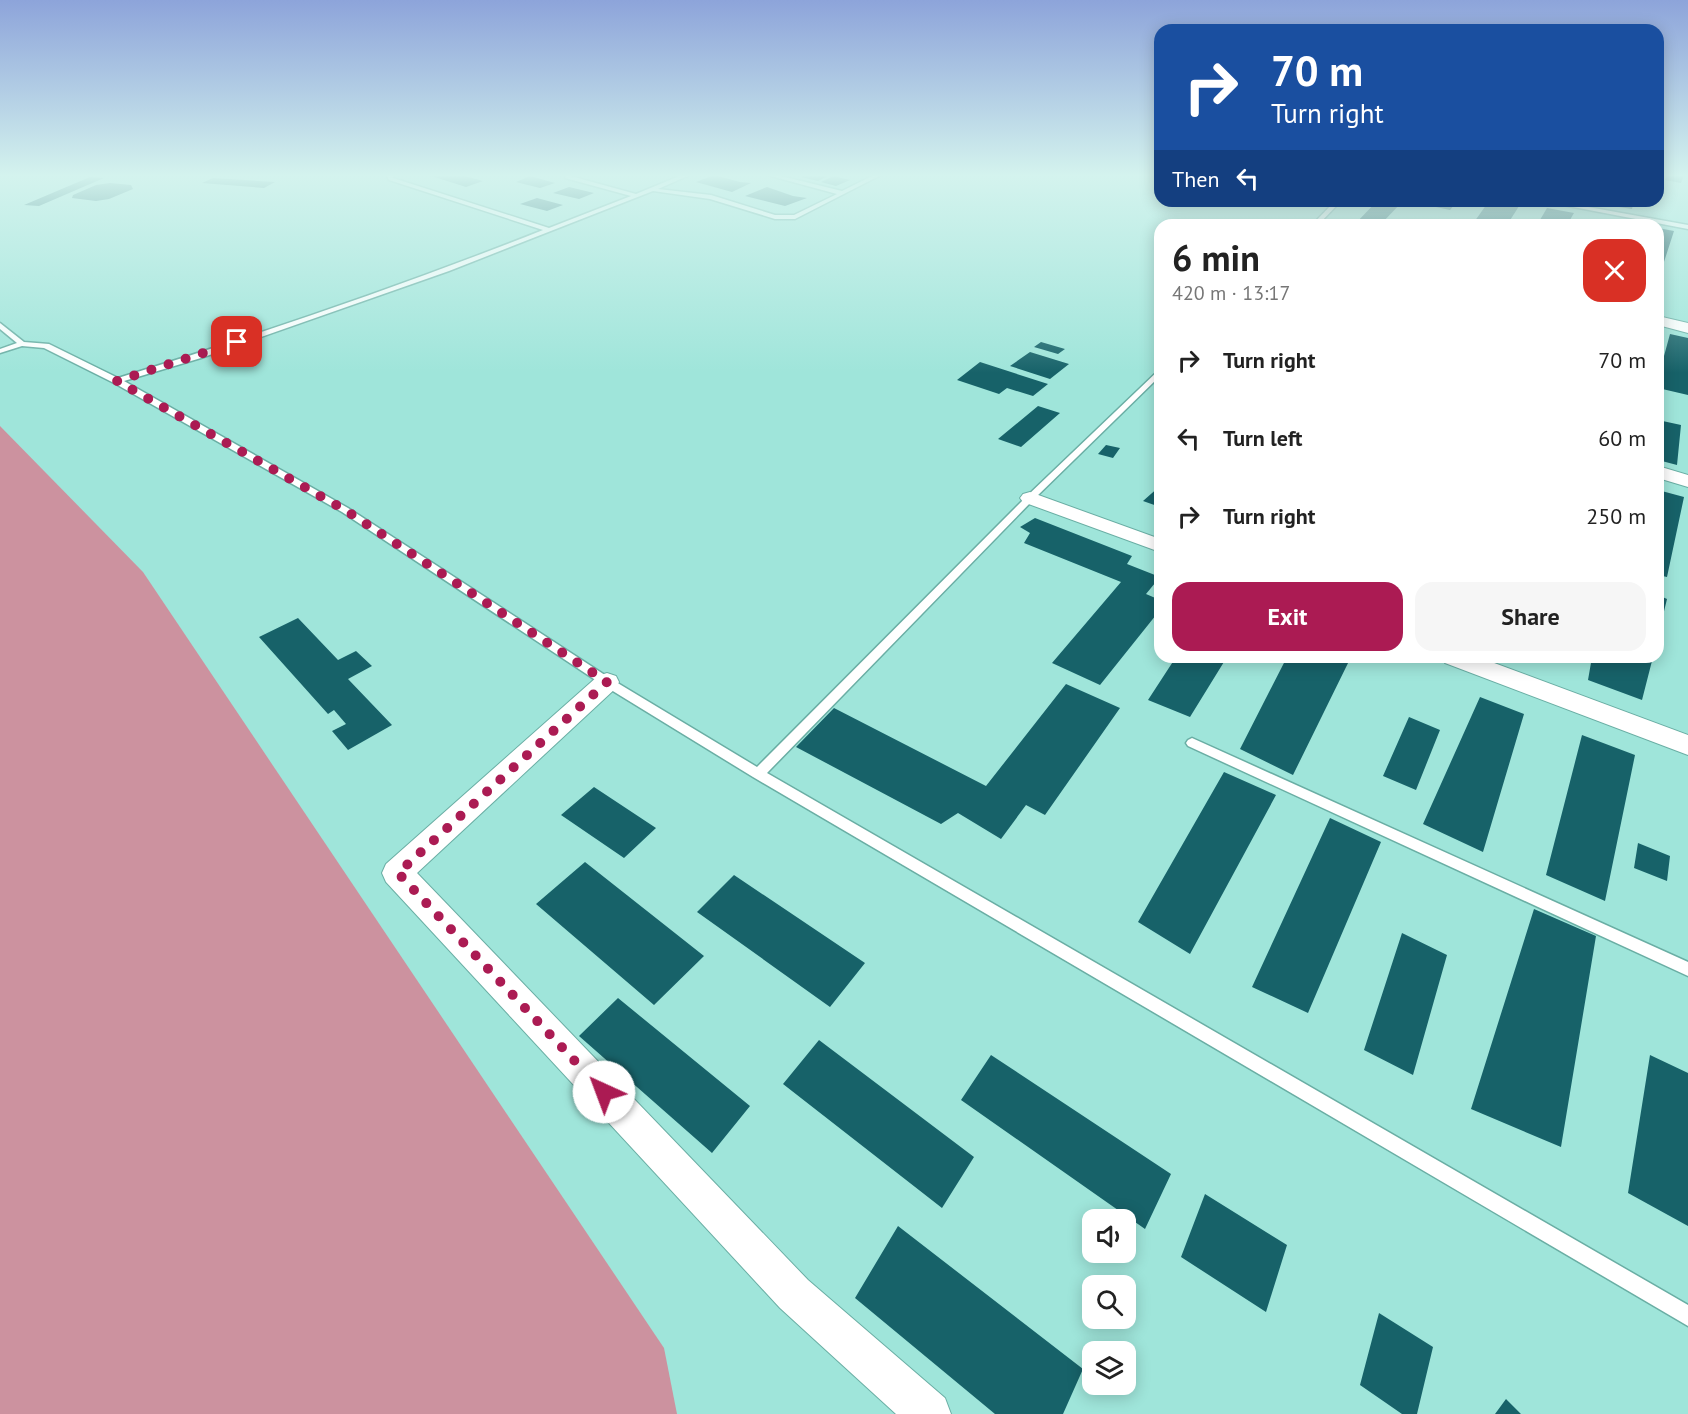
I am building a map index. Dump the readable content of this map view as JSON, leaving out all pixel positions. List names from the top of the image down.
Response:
{
  "page": {
    "turn": ["70 m", "Turn right"],
    "then": "Then",
    "heading": ["6 min", "420 m · 13:17"],
    "list": [
      {
        "name": "Turn right",
        "value": "70 m"
      },
      {
        "name": "Turn left",
        "value": "60 m"
      },
      {
        "name": "Turn right",
        "value": "250 m"
      }
    ],
    "buttons": ["Exit", "Share"]
  }
}
